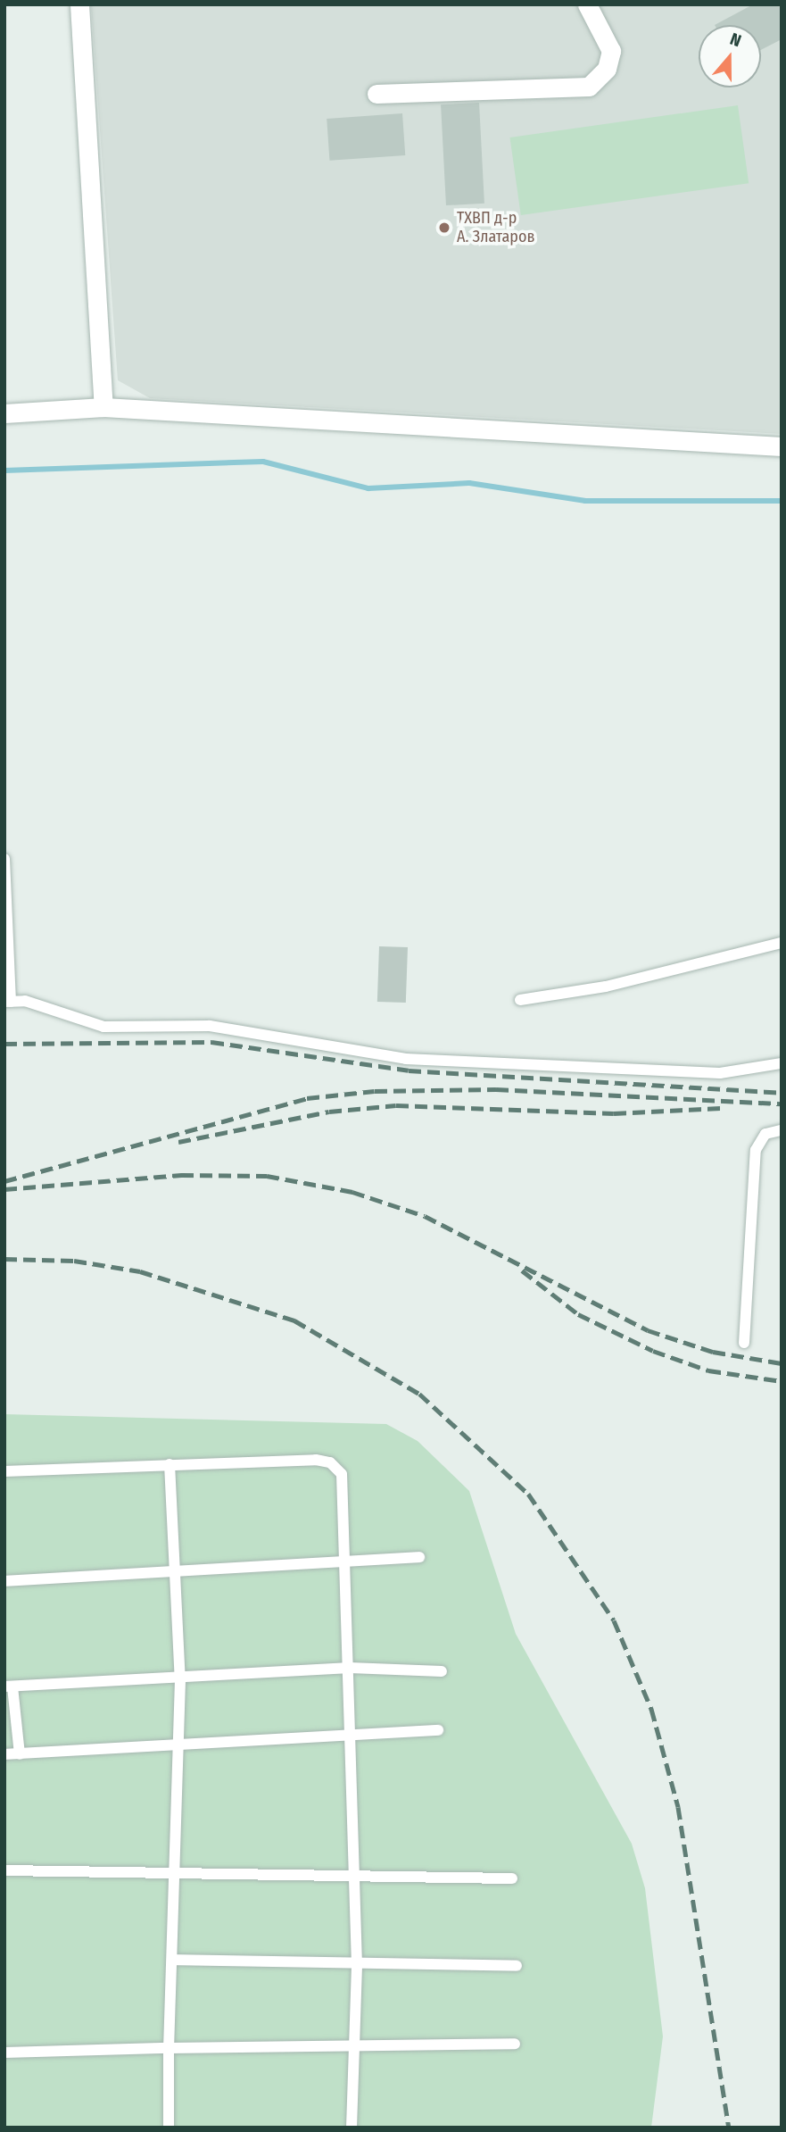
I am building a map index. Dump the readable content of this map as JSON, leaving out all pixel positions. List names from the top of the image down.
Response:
{
  "places": ["ТХВП д-р А. Златаров"],
  "north": "top"
}
